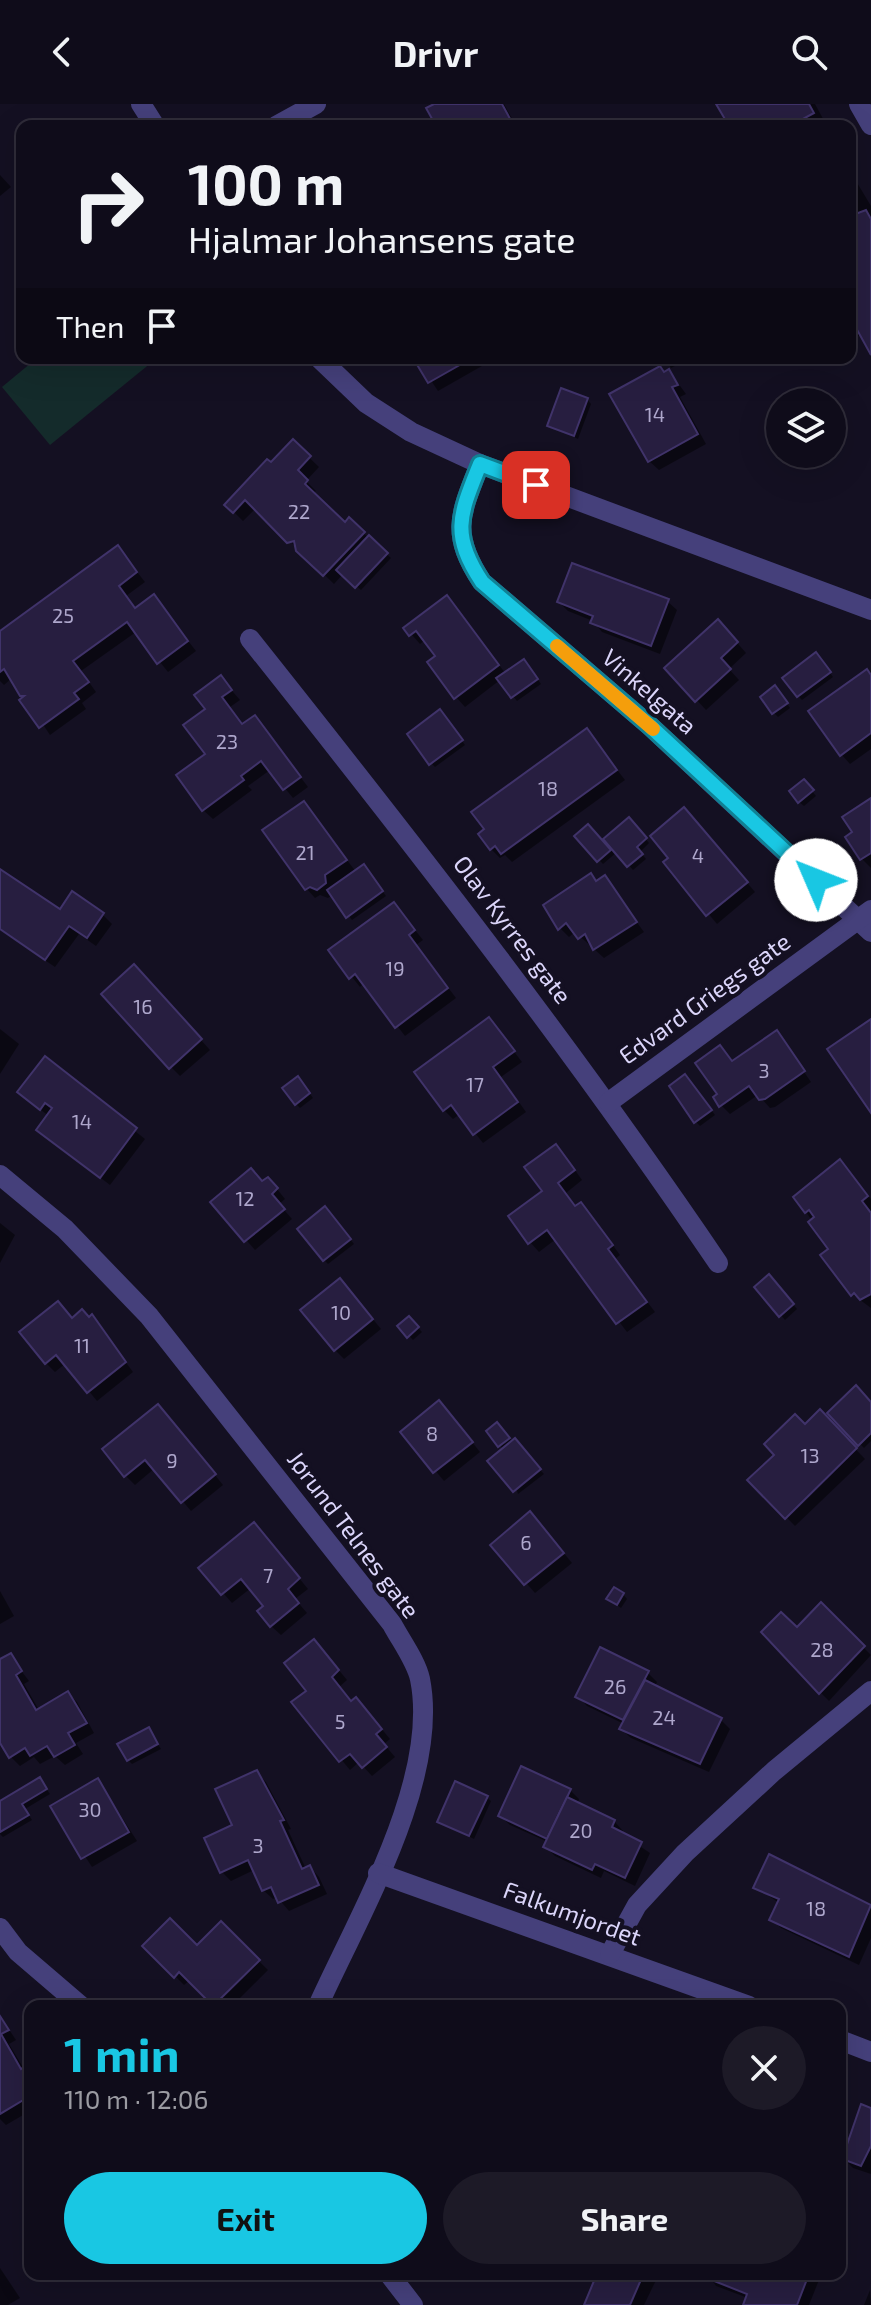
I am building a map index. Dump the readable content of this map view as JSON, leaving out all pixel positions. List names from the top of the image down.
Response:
{
  "streets": {
    "street": [
      "Vinkelgata",
      "Olav Kyrres gate",
      "Edvard Griegs gate",
      "Jørund Telnes gate",
      "Falkumjordet"
    ]
  },
  "crossings": [
    ["Vinkelgata", "Edvard Griegs gate"],
    ["Olav Kyrres gate", "Edvard Griegs gate"],
    ["Jørund Telnes gate", "Falkumjordet"]
  ],
  "house_numbers": [
    "14",
    "22",
    "25",
    "23",
    "18",
    "21",
    "4",
    "19",
    "16",
    "3",
    "17",
    "14",
    "12",
    "10",
    "11",
    "8",
    "13",
    "9",
    "6",
    "7",
    "28",
    "26",
    "24",
    "5",
    "30",
    "20",
    "3",
    "18"
  ],
  "page": {
    "header": "Drivr",
    "turn": ["100 m", "Hjalmar Johansens gate"],
    "then": "Then",
    "heading": ["1 min", "110 m · 12:06"],
    "buttons": ["Exit", "Share"]
  }
}
